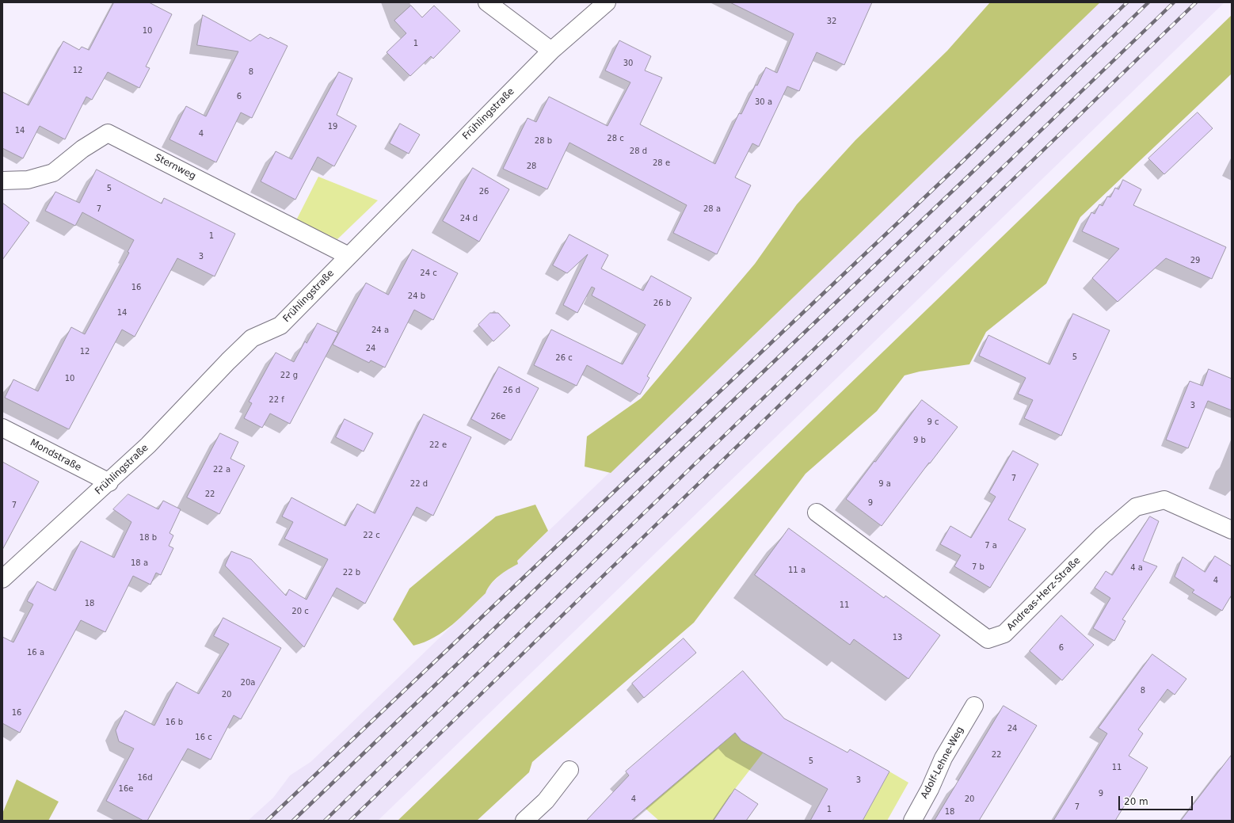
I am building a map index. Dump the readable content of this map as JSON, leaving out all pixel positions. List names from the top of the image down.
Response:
{
  "streets": {
    "street": [
      "Frühlingstraße",
      "Sternweg",
      "Mondstraße",
      "Andreas-Herz-Straße",
      "Adolf-Lehne-Weg"
    ]
  },
  "crossings": [
    ["Frühlingstraße", "Sternweg"],
    ["Frühlingstraße", "Mondstraße"]
  ],
  "house_numbers": [
    "32",
    "10",
    "1",
    "30",
    "12",
    "8",
    "6",
    "30 a",
    "19",
    "14",
    "4",
    "28 c",
    "28 b",
    "28 d",
    "28 e",
    "28",
    "5",
    "26",
    "7",
    "28 a",
    "24 d",
    "1",
    "3",
    "29",
    "24 c",
    "16",
    "24 b",
    "26 b",
    "14",
    "24 a",
    "24",
    "12",
    "5",
    "26 c",
    "22 g",
    "10",
    "26 d",
    "22 f",
    "3",
    "26e",
    "9 c",
    "9 b",
    "22 e",
    "22 a",
    "7",
    "22 d",
    "9 a",
    "22",
    "9",
    "7",
    "22 c",
    "18 b",
    "7 a",
    "18 a",
    "7 b",
    "4 a",
    "11 a",
    "22 b",
    "4",
    "18",
    "11",
    "20 c",
    "13",
    "6",
    "16 a",
    "20a",
    "8",
    "20",
    "16",
    "16 b",
    "24",
    "16 c",
    "22",
    "5",
    "11",
    "16d",
    "3",
    "16e",
    "9",
    "4",
    "20",
    "7",
    "1",
    "18"
  ],
  "scale_bar": "20 m"
}
